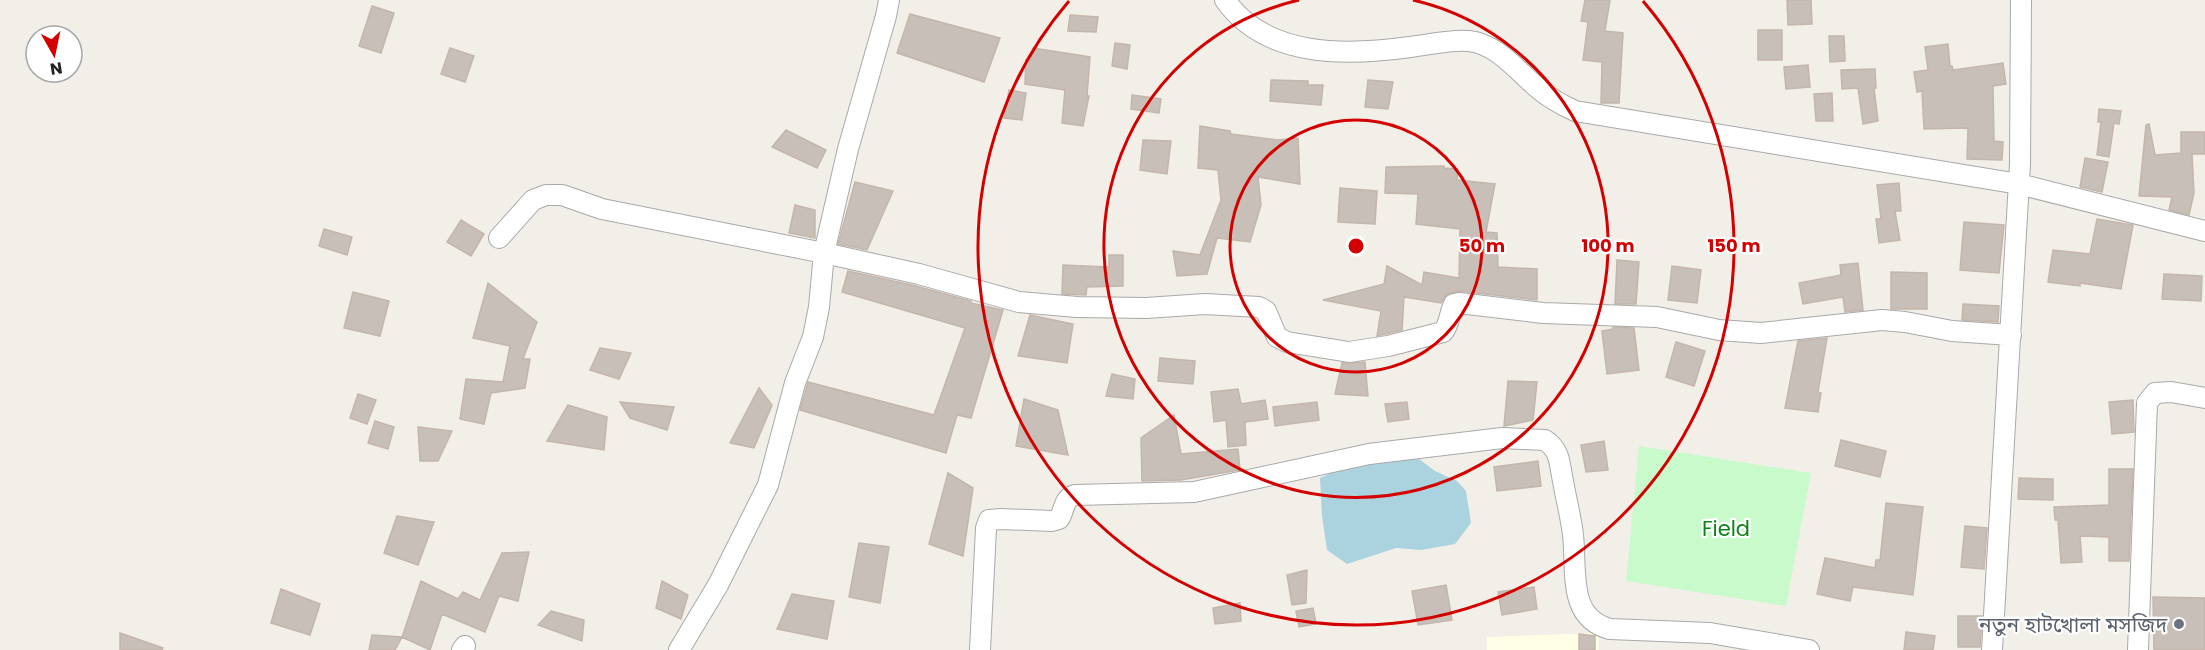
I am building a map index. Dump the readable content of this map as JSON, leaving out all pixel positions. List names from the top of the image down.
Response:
{
  "parks": ["Field"],
  "places": ["নতুন হাটখোলা মসজিদ"],
  "north": "bottom",
  "rings": ["50 m", "100 m", "150 m"]
}
